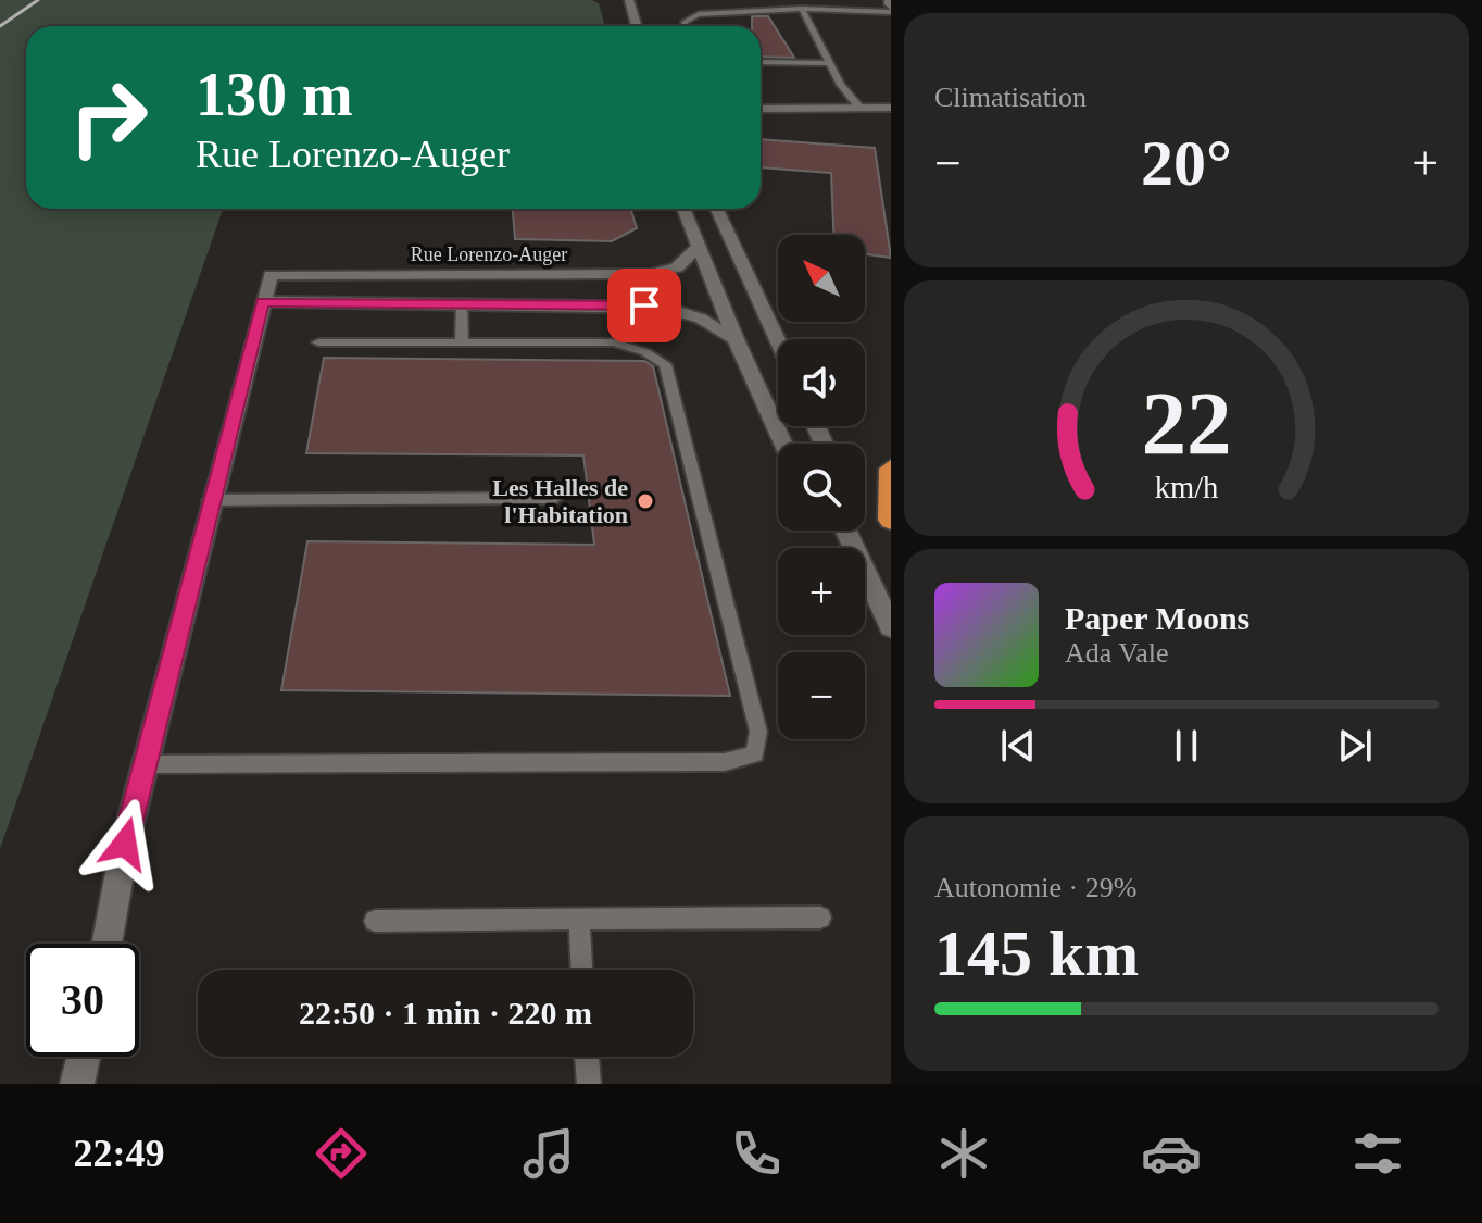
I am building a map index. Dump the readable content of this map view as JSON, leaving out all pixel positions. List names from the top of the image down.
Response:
{
  "streets": {
    "street": ["Rue Lorenzo-Auger"]
  },
  "places": ["Les Halles de l'Habitation"],
  "north": "top left",
  "page": {
    "tile": [
      "Climatisation",
      ["Autonomie · 29%", "145 km"]
    ],
    "turn": ["130 m", "Rue Lorenzo-Auger"],
    "heat": ["−", "20°", "+"],
    "map_buttons": ["+", "−"],
    "song": ["Paper Moons", "Ada Vale"],
    "limit": "30",
    "trip": "22:50 · 1 min · 220 m",
    "tabs": "22:49",
    "gauge": ["22", "km/h"]
  }
}
